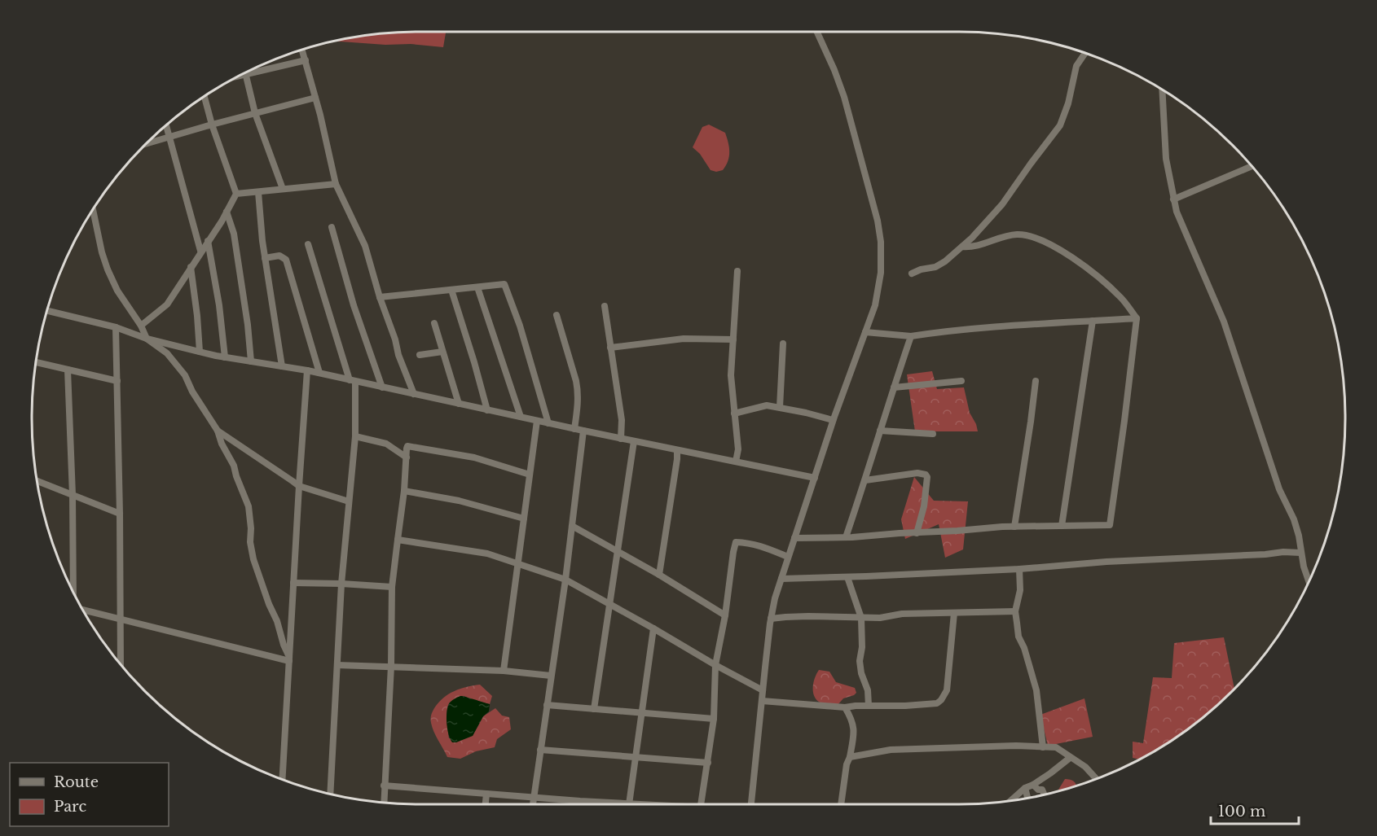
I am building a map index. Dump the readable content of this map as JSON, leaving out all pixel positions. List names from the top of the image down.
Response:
{
  "legend": ["Route", "Parc"],
  "scale_bar": "100 m"
}
